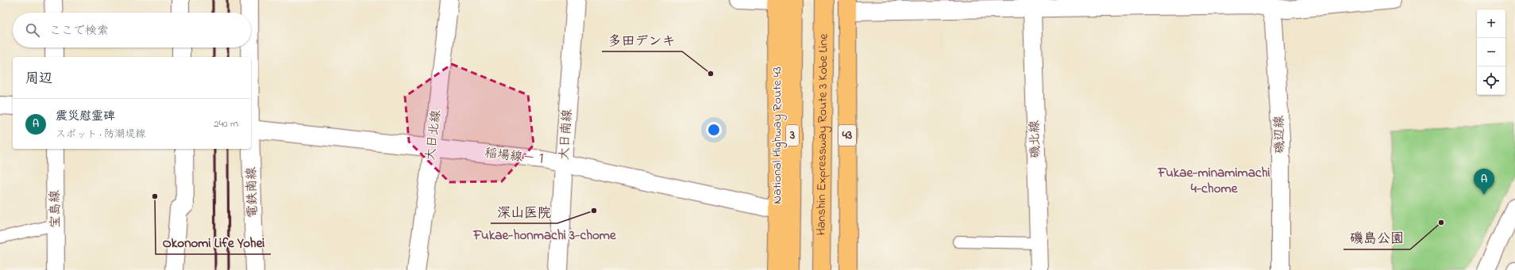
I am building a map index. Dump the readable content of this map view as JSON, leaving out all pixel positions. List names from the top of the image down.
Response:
{
  "streets": {
    "highway": [
      "National Highway Route 43",
      "3",
      "Hanshin Expressway Route 3 Kobe Line",
      "43"
    ],
    "street": [
      "大日南線",
      "磯辺線",
      "大日北線",
      "磯北線",
      "稲場線－１",
      "電鉄南線",
      "宝島線"
    ]
  },
  "crossings": [
    ["大日南線", "稲場線－１"],
    ["大日北線", "稲場線－１"],
    ["National Highway Route 43", "稲場線－１"]
  ],
  "districts": ["Fukae-minamimachi 4-chome", "Fukae-honmachi 3-chome"],
  "places": [
    "多田デンキ",
    "Okonomi Life Yohei",
    "深山医院",
    "磯島公園"
  ],
  "page": {
    "map_buttons": ["+", "−"],
    "search": "ここで検索",
    "heading": "周辺",
    "list": [
      {
        "mark": "A",
        "name": "震災慰霊碑",
        "note": "スポット · 防潮堤線",
        "value": "240 m"
      }
    ],
    "pins": "A"
  }
}
